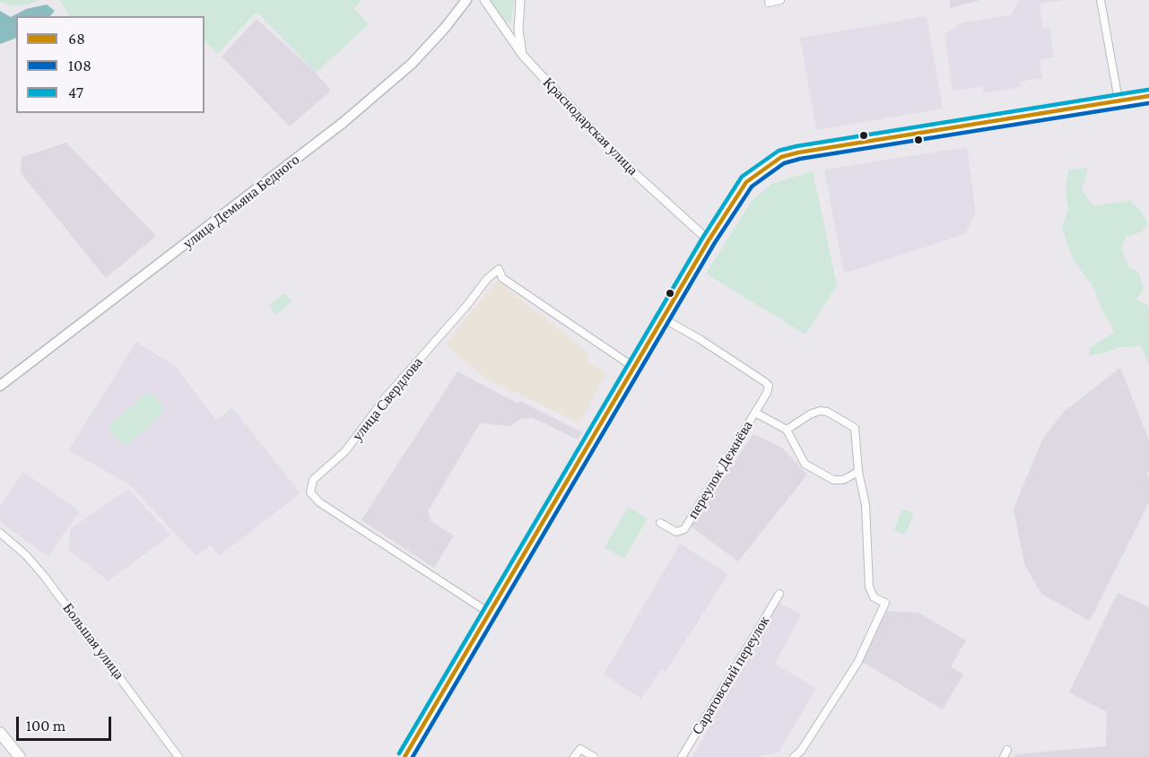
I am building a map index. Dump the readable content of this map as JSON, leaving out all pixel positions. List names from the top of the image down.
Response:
{
  "streets": {
    "main road": ["улица Демьяна Бедного"],
    "street": [
      "Краснодарская улица",
      "улица Свердлова",
      "переулок Дежнёва",
      "Большая улица",
      "Саратовский переулок"
    ]
  },
  "lines": ["transit line 47", "transit line 68", "transit line 108"],
  "legend": ["68", "108", "47"],
  "scale_bar": "100 m"
}
